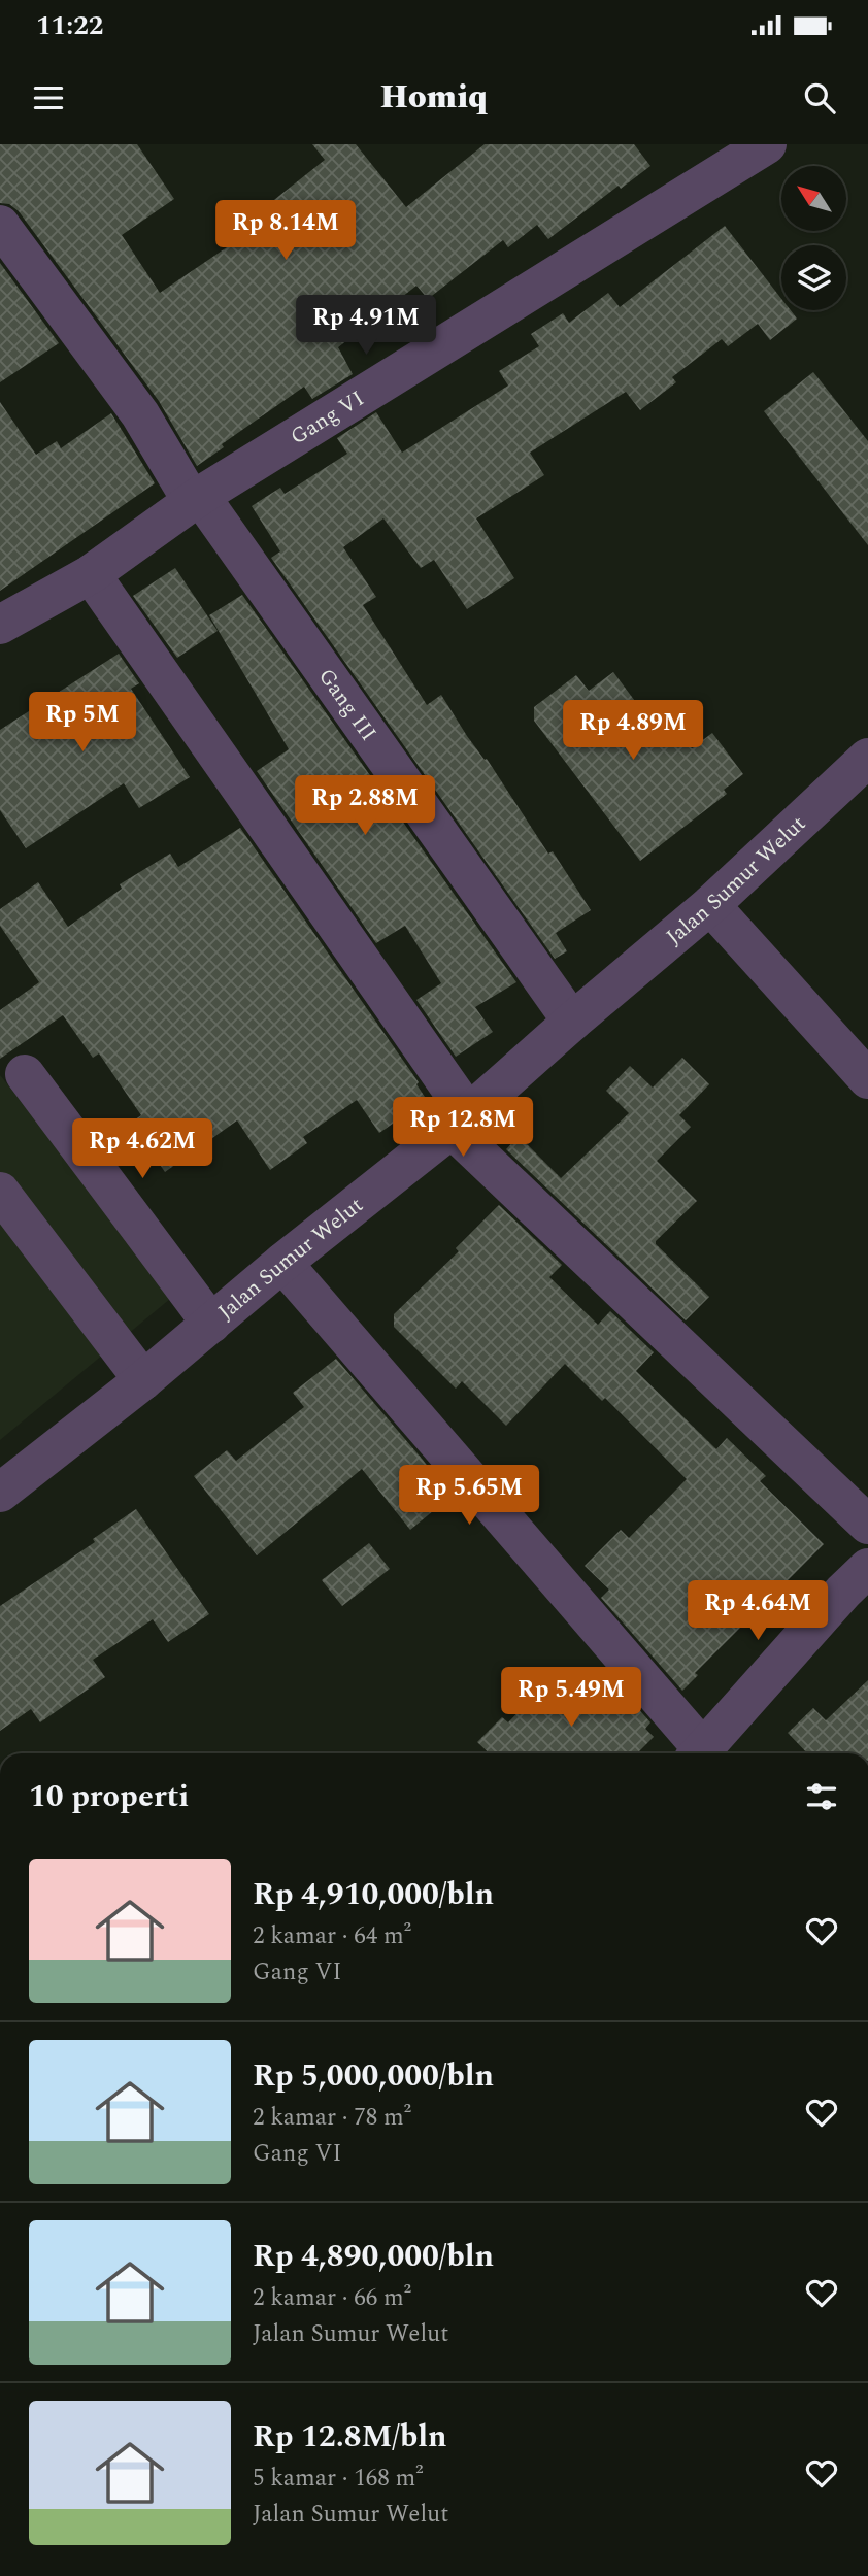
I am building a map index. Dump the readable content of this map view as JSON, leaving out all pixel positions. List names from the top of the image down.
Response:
{
  "streets": {
    "street": ["Gang VI", "Gang III", "Jalan Sumur Welut"]
  },
  "crossings": [
    ["Gang VI", "Gang III"],
    ["Gang III", "Jalan Sumur Welut"]
  ],
  "north": "top left",
  "page": {
    "status": "11:22",
    "header": "Homiq",
    "price": [
      "Rp 8.14M",
      "Rp 4.91M",
      "Rp 5M",
      "Rp 4.89M",
      "Rp 2.88M",
      "Rp 12.8M",
      "Rp 4.62M",
      "Rp 5.65M",
      "Rp 4.64M",
      "Rp 5.49M"
    ],
    "heading": "10 properti",
    "list": [
      {
        "name": "Rp 4,910,000/bln",
        "note": "2 kamar · 64 m² · Gang VI"
      },
      {
        "name": "Rp 5,000,000/bln",
        "note": "2 kamar · 78 m² · Gang VI"
      },
      {
        "name": "Rp 4,890,000/bln",
        "note": "2 kamar · 66 m² · Jalan Sumur Welut"
      },
      {
        "name": "Rp 12.8M/bln",
        "note": "5 kamar · 168 m² · Jalan Sumur Welut"
      }
    ]
  }
}
